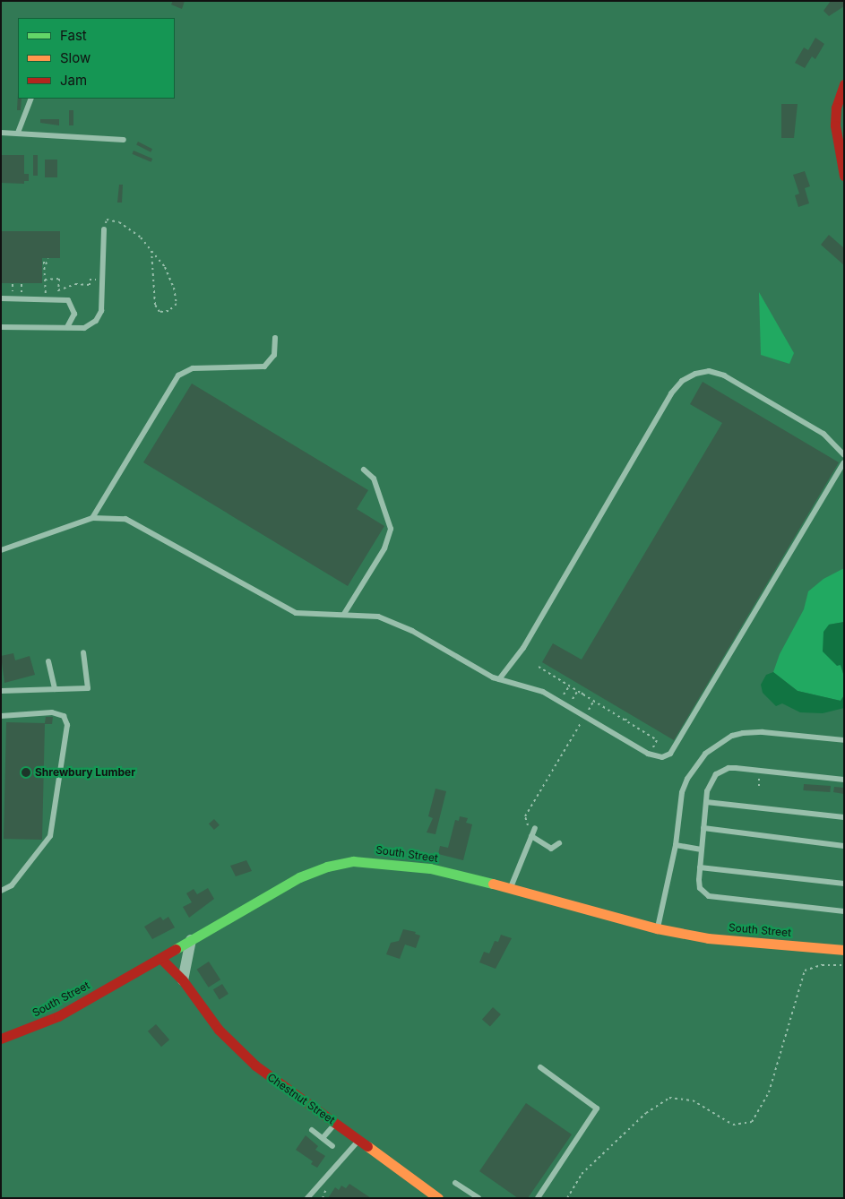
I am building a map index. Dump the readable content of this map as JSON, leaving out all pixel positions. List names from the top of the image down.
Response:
{
  "streets": {
    "street": ["South Street", "Chestnut Street"]
  },
  "crossings": [
    ["South Street", "Chestnut Street"]
  ],
  "places": ["Shrewbury Lumber"],
  "legend": ["Fast", "Slow", "Jam"]
}
